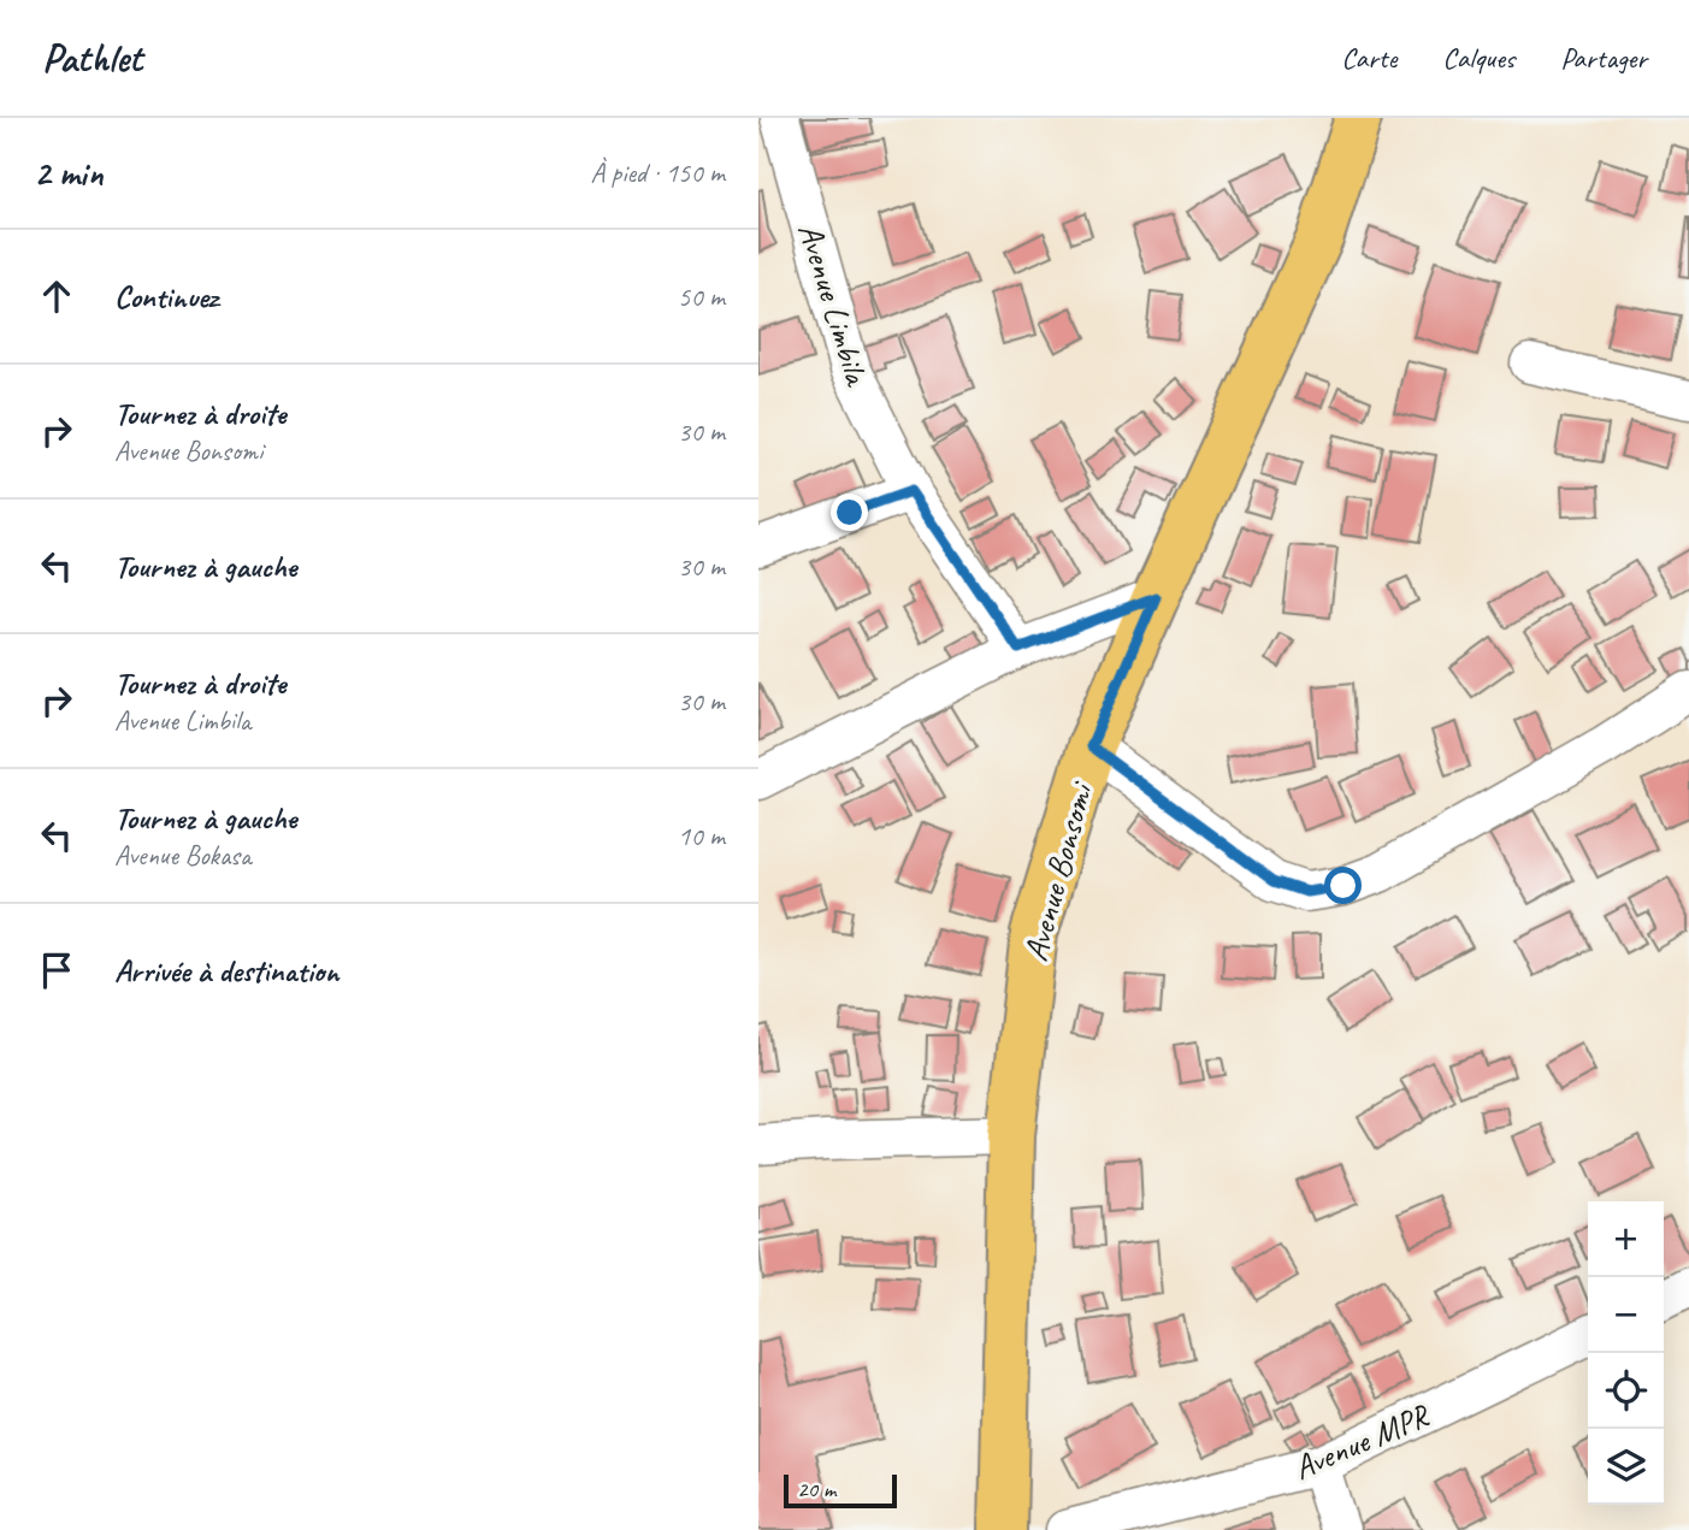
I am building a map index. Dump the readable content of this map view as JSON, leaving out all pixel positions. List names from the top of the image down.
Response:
{
  "streets": {
    "main road": ["Avenue Bonsomi"],
    "street": ["Avenue Limbila", "Avenue MPR"]
  },
  "scale_bar": "20 m",
  "page": {
    "header": "Pathlet",
    "nav": ["Carte", "Calques", "Partager"],
    "heading": ["2 min", "À pied · 150 m"],
    "list": [
      ["Continuez", "50 m"],
      ["Tournez à droite", "Avenue Bonsomi", "30 m"],
      ["Tournez à gauche", "30 m"],
      ["Tournez à droite", "Avenue Limbila", "30 m"],
      ["Tournez à gauche", "Avenue Bokasa", "10 m"],
      "Arrivée à destination"
    ],
    "map_buttons": ["+", "−"],
    "scale": "20 m"
  }
}
